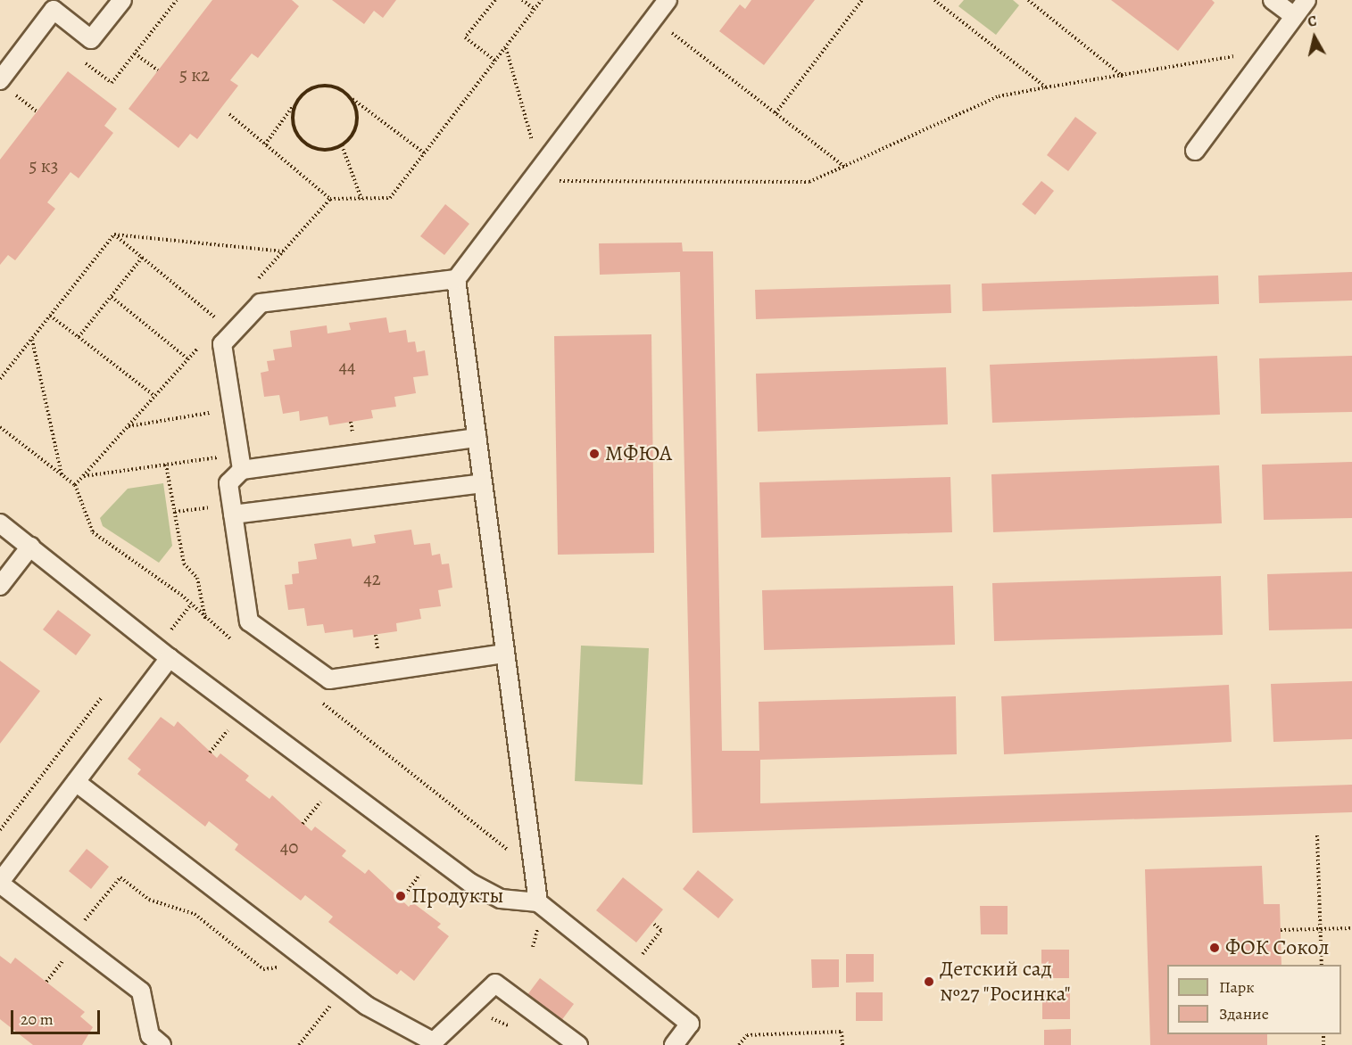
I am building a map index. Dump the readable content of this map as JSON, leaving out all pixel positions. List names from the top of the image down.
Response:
{
  "places": [
    "МФЮА",
    "Продукты",
    "ФОК Сокол",
    "Детский сад №27 \"Росинка\""
  ],
  "house_numbers": [
    "5 к2",
    "5 к3",
    "44",
    "42",
    "40"
  ],
  "legend": ["Парк", "Здание"],
  "scale_bar": "20 m",
  "north": "top"
}
